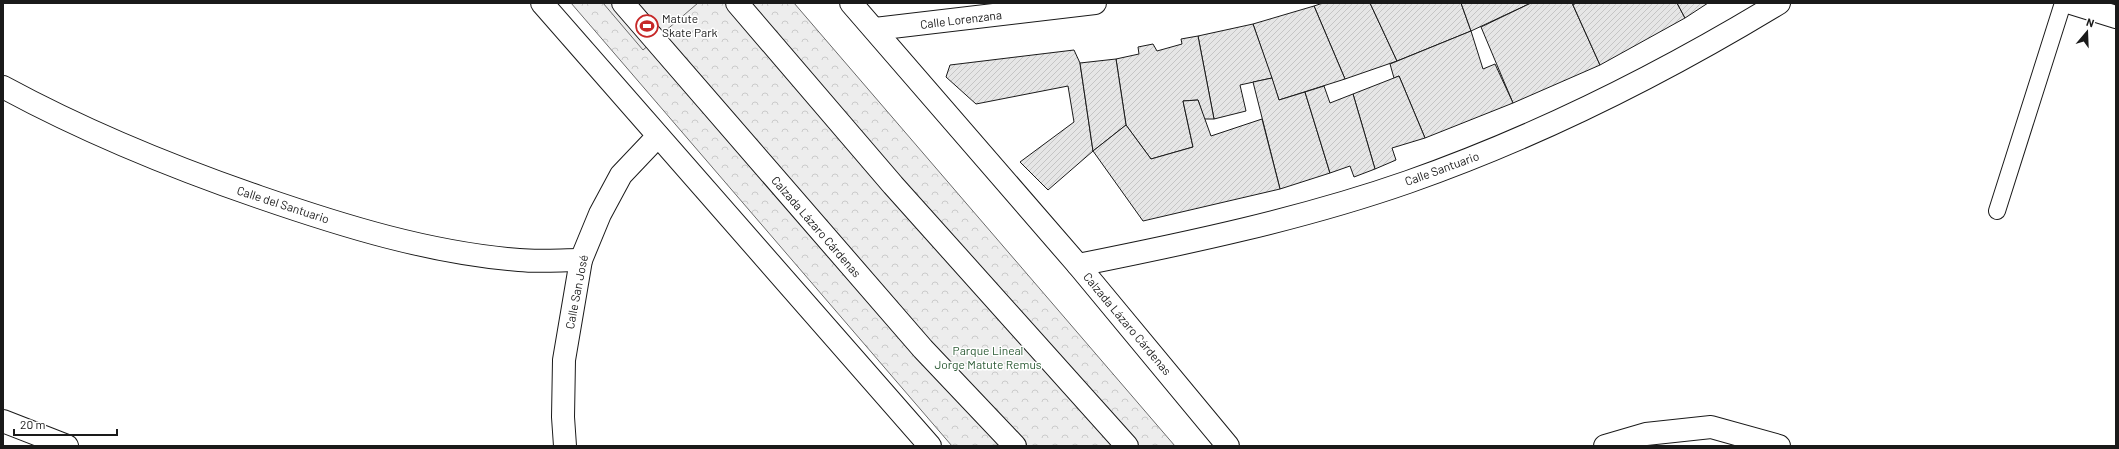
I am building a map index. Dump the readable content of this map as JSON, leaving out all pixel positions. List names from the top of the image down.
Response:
{
  "streets": {
    "main road": [
      "Calle Lorenzana",
      "Calle Santuario",
      "Calle del Santuario",
      "Calzada Lázaro Cárdenas",
      "Calle San José"
    ]
  },
  "crossings": [
    ["Calle Lorenzana", "Calzada Lázaro Cárdenas"],
    ["Calle Santuario", "Calzada Lázaro Cárdenas"],
    ["Calle del Santuario", "Calle San José"]
  ],
  "parks": ["Parque Lineal Jorge Matute Remus"],
  "places": {
    "sports": ["Matute Skate Park"]
  },
  "scale_bar": "20 m",
  "north": "top"
}
